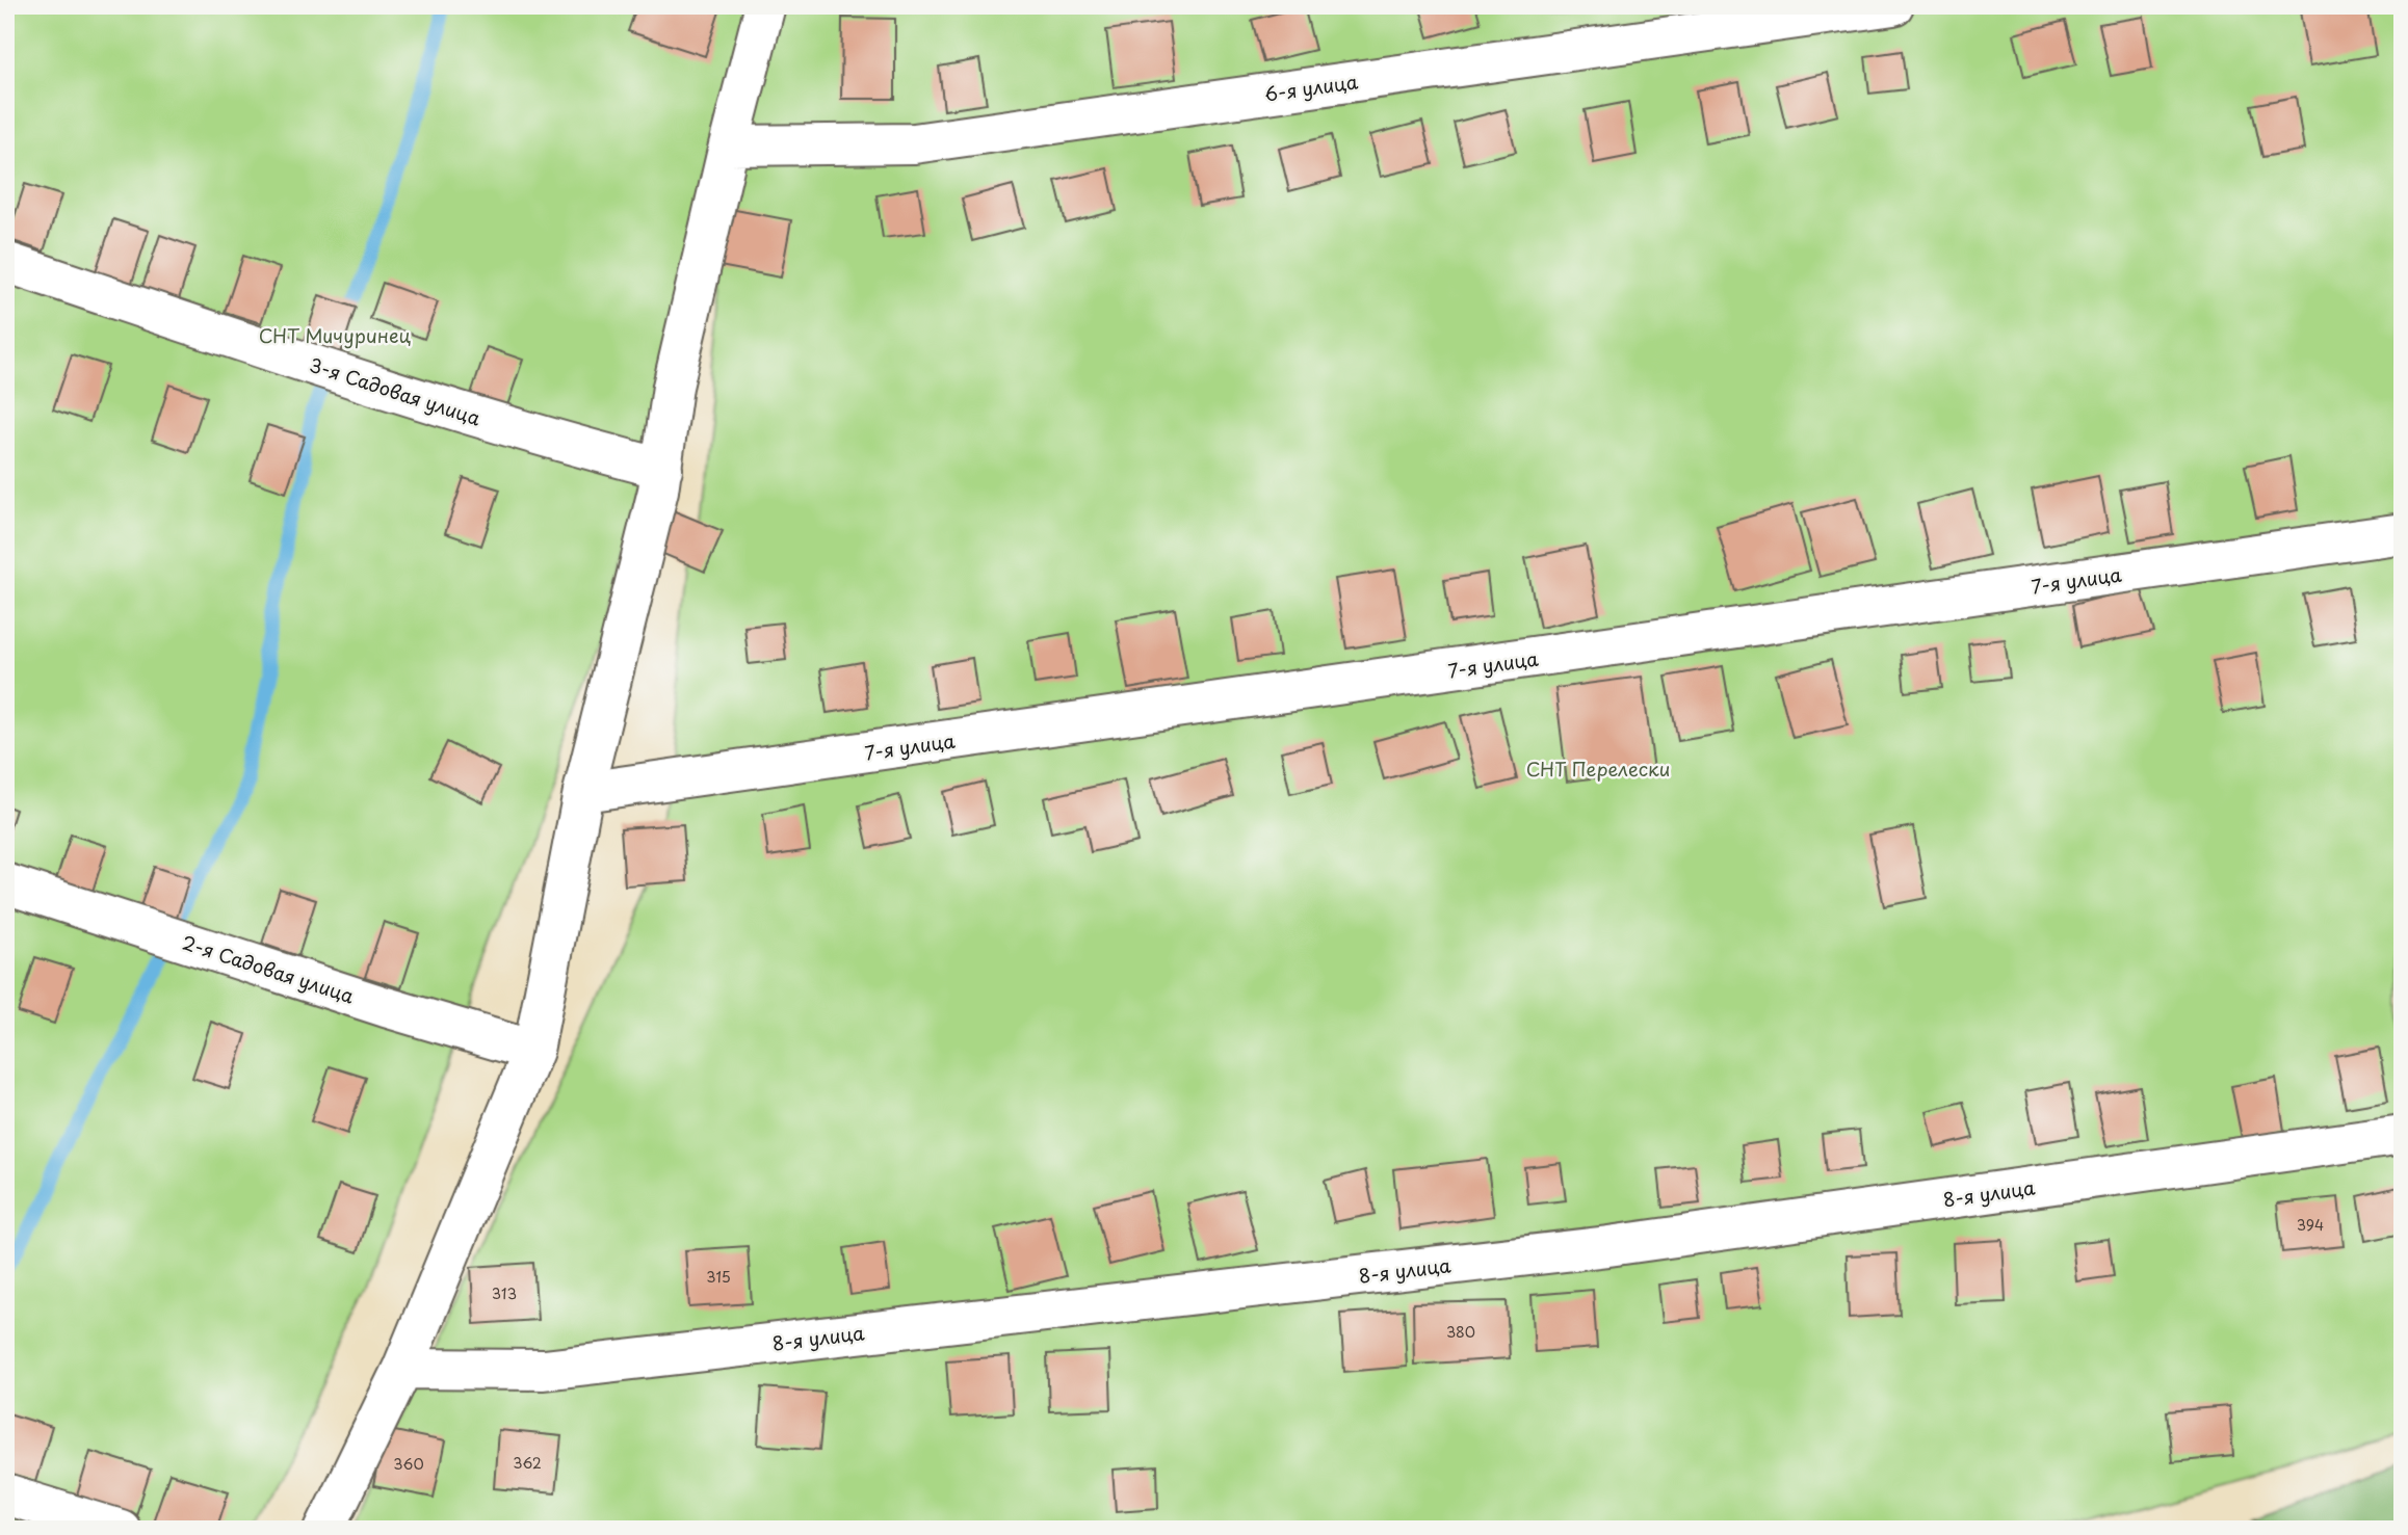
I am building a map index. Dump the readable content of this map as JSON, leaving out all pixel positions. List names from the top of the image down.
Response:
{
  "streets": {
    "street": [
      "6-я улица",
      "3-я Садовая улица",
      "7-я улица",
      "2-я Садовая улица",
      "8-я улица"
    ]
  },
  "parks": ["СНТ Мичуринец", "СНТ Перелески"],
  "house_numbers": [
    "394",
    "315",
    "313",
    "380",
    "362",
    "360"
  ]
}
